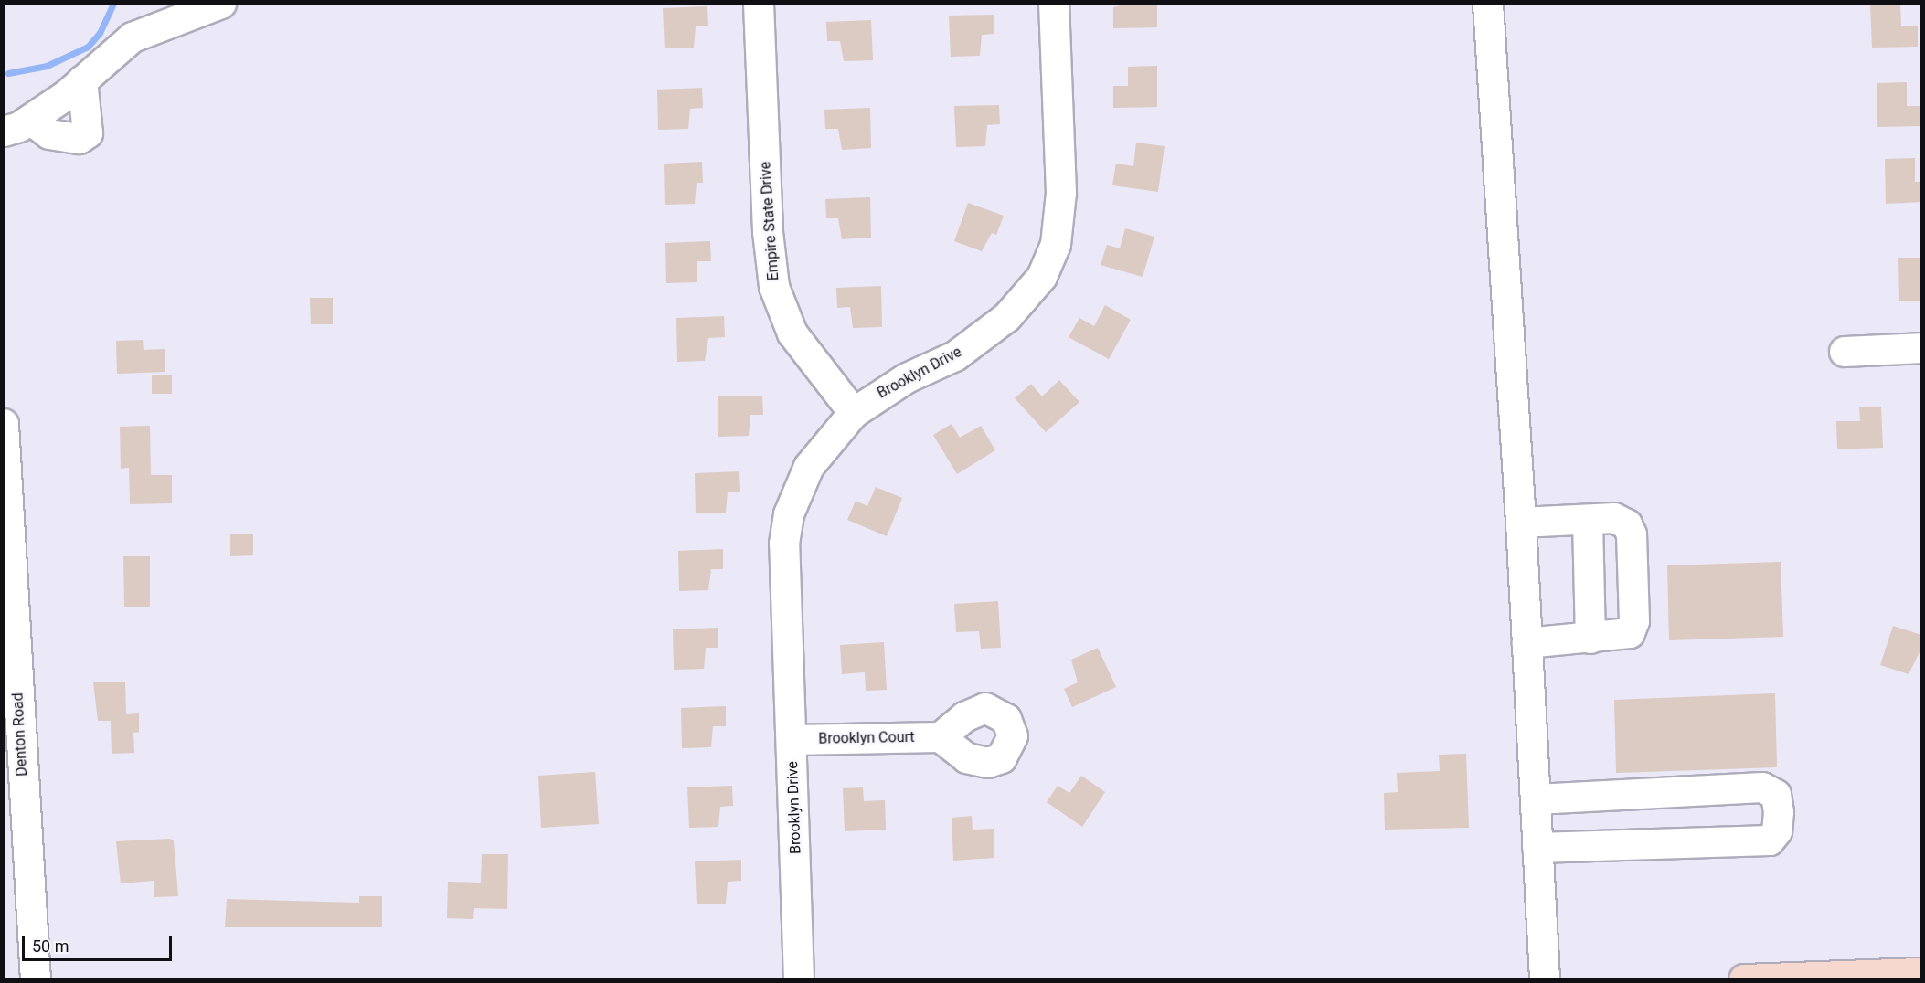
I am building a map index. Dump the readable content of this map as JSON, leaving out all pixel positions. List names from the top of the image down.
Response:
{
  "streets": {
    "street": [
      "Empire State Drive",
      "Brooklyn Drive",
      "Denton Road",
      "Brooklyn Court"
    ]
  },
  "crossings": [
    ["Empire State Drive", "Brooklyn Drive"],
    ["Brooklyn Drive", "Brooklyn Court"]
  ],
  "scale_bar": "50 m"
}
